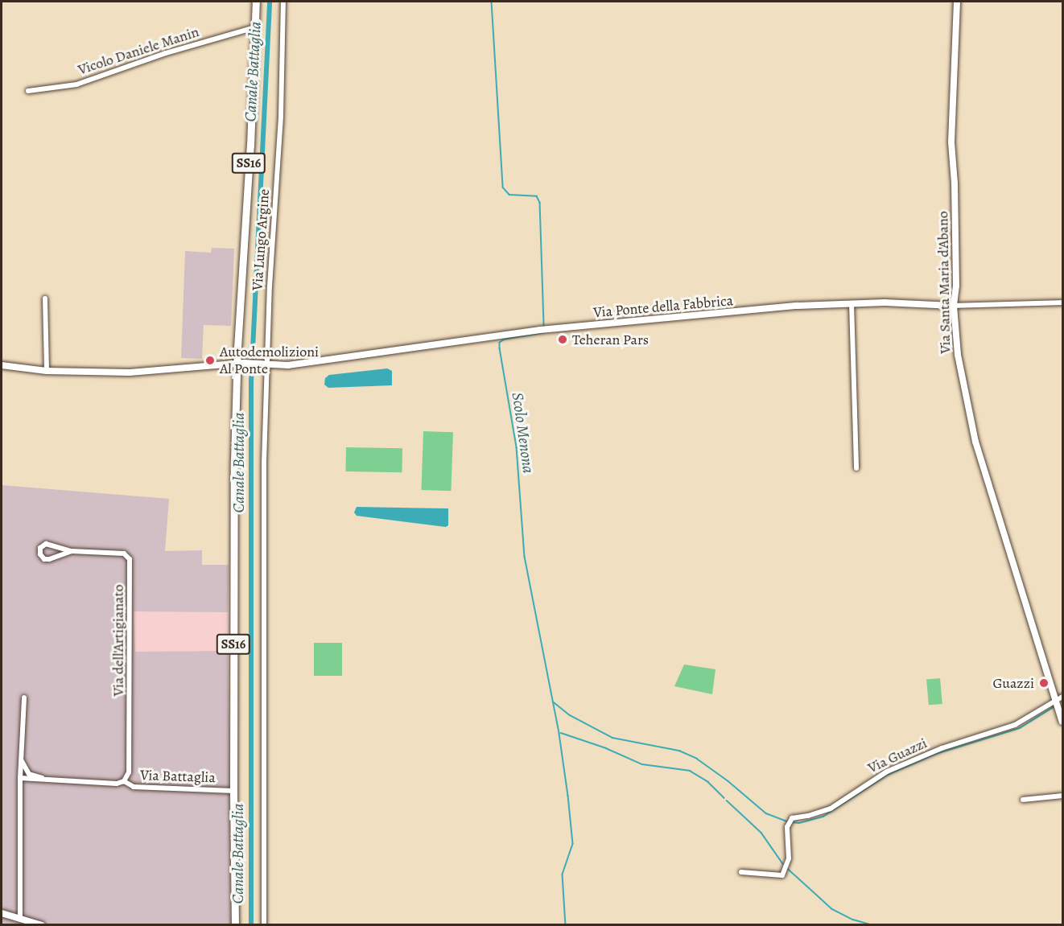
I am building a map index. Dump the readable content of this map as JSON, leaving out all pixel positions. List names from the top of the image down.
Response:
{
  "streets": {
    "main road": ["SS16"],
    "street": [
      "Vicolo Daniele Manin",
      "Via Lungo Argine",
      "Via Santa Maria d'Abano",
      "Via Ponte della Fabbrica",
      "Via dell'Artigianato",
      "Via Guazzi",
      "Via Battaglia"
    ]
  },
  "crossings": [
    ["Vicolo Daniele Manin", "SS16"],
    ["SS16", "Via Ponte della Fabbrica"],
    ["SS16", "Via Battaglia"],
    ["Via Lungo Argine", "Via Ponte della Fabbrica"],
    ["Via Santa Maria d'Abano", "Via Ponte della Fabbrica"],
    ["Via Santa Maria d'Abano", "Via Guazzi"],
    ["Via dell'Artigianato", "Via Battaglia"]
  ],
  "water": ["Canale Battaglia", "Scolo Menona"],
  "places": ["Teheran Pars", "Autodemolizioni Al Ponte", "Guazzi"]
}
